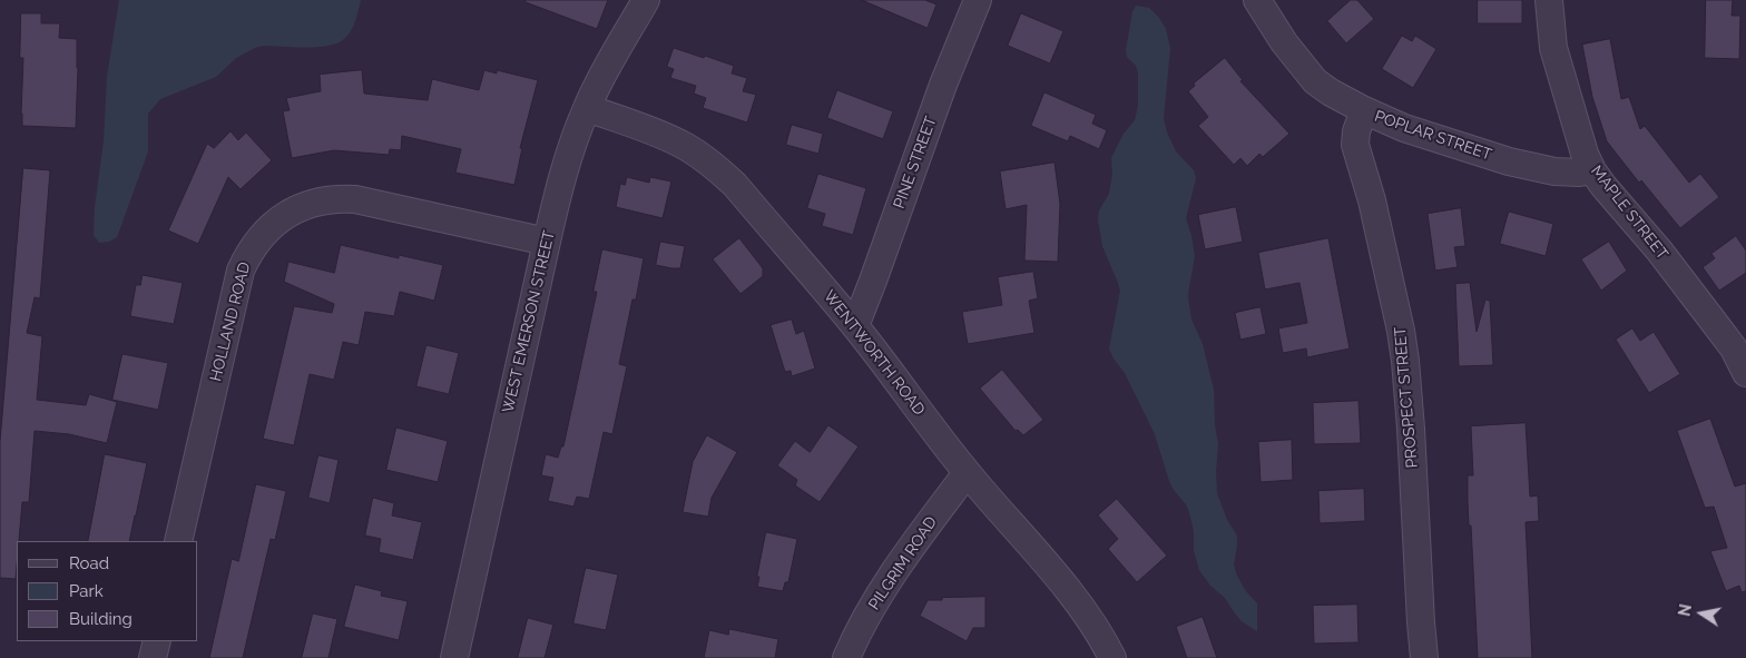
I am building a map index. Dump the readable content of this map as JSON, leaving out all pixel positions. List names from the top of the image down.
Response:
{
  "streets": {
    "street": [
      "POPLAR STREET",
      "PINE STREET",
      "MAPLE STREET",
      "HOLLAND ROAD",
      "WEST EMERSON STREET",
      "WENTWORTH ROAD",
      "PROSPECT STREET",
      "PILGRIM ROAD"
    ]
  },
  "crossings": [
    ["POPLAR STREET", "MAPLE STREET"],
    ["POPLAR STREET", "PROSPECT STREET"],
    ["PINE STREET", "WENTWORTH ROAD"],
    ["HOLLAND ROAD", "WEST EMERSON STREET"],
    ["WEST EMERSON STREET", "WENTWORTH ROAD"],
    ["WENTWORTH ROAD", "PILGRIM ROAD"]
  ],
  "legend": ["Road", "Park", "Building"],
  "north": "left"
}
